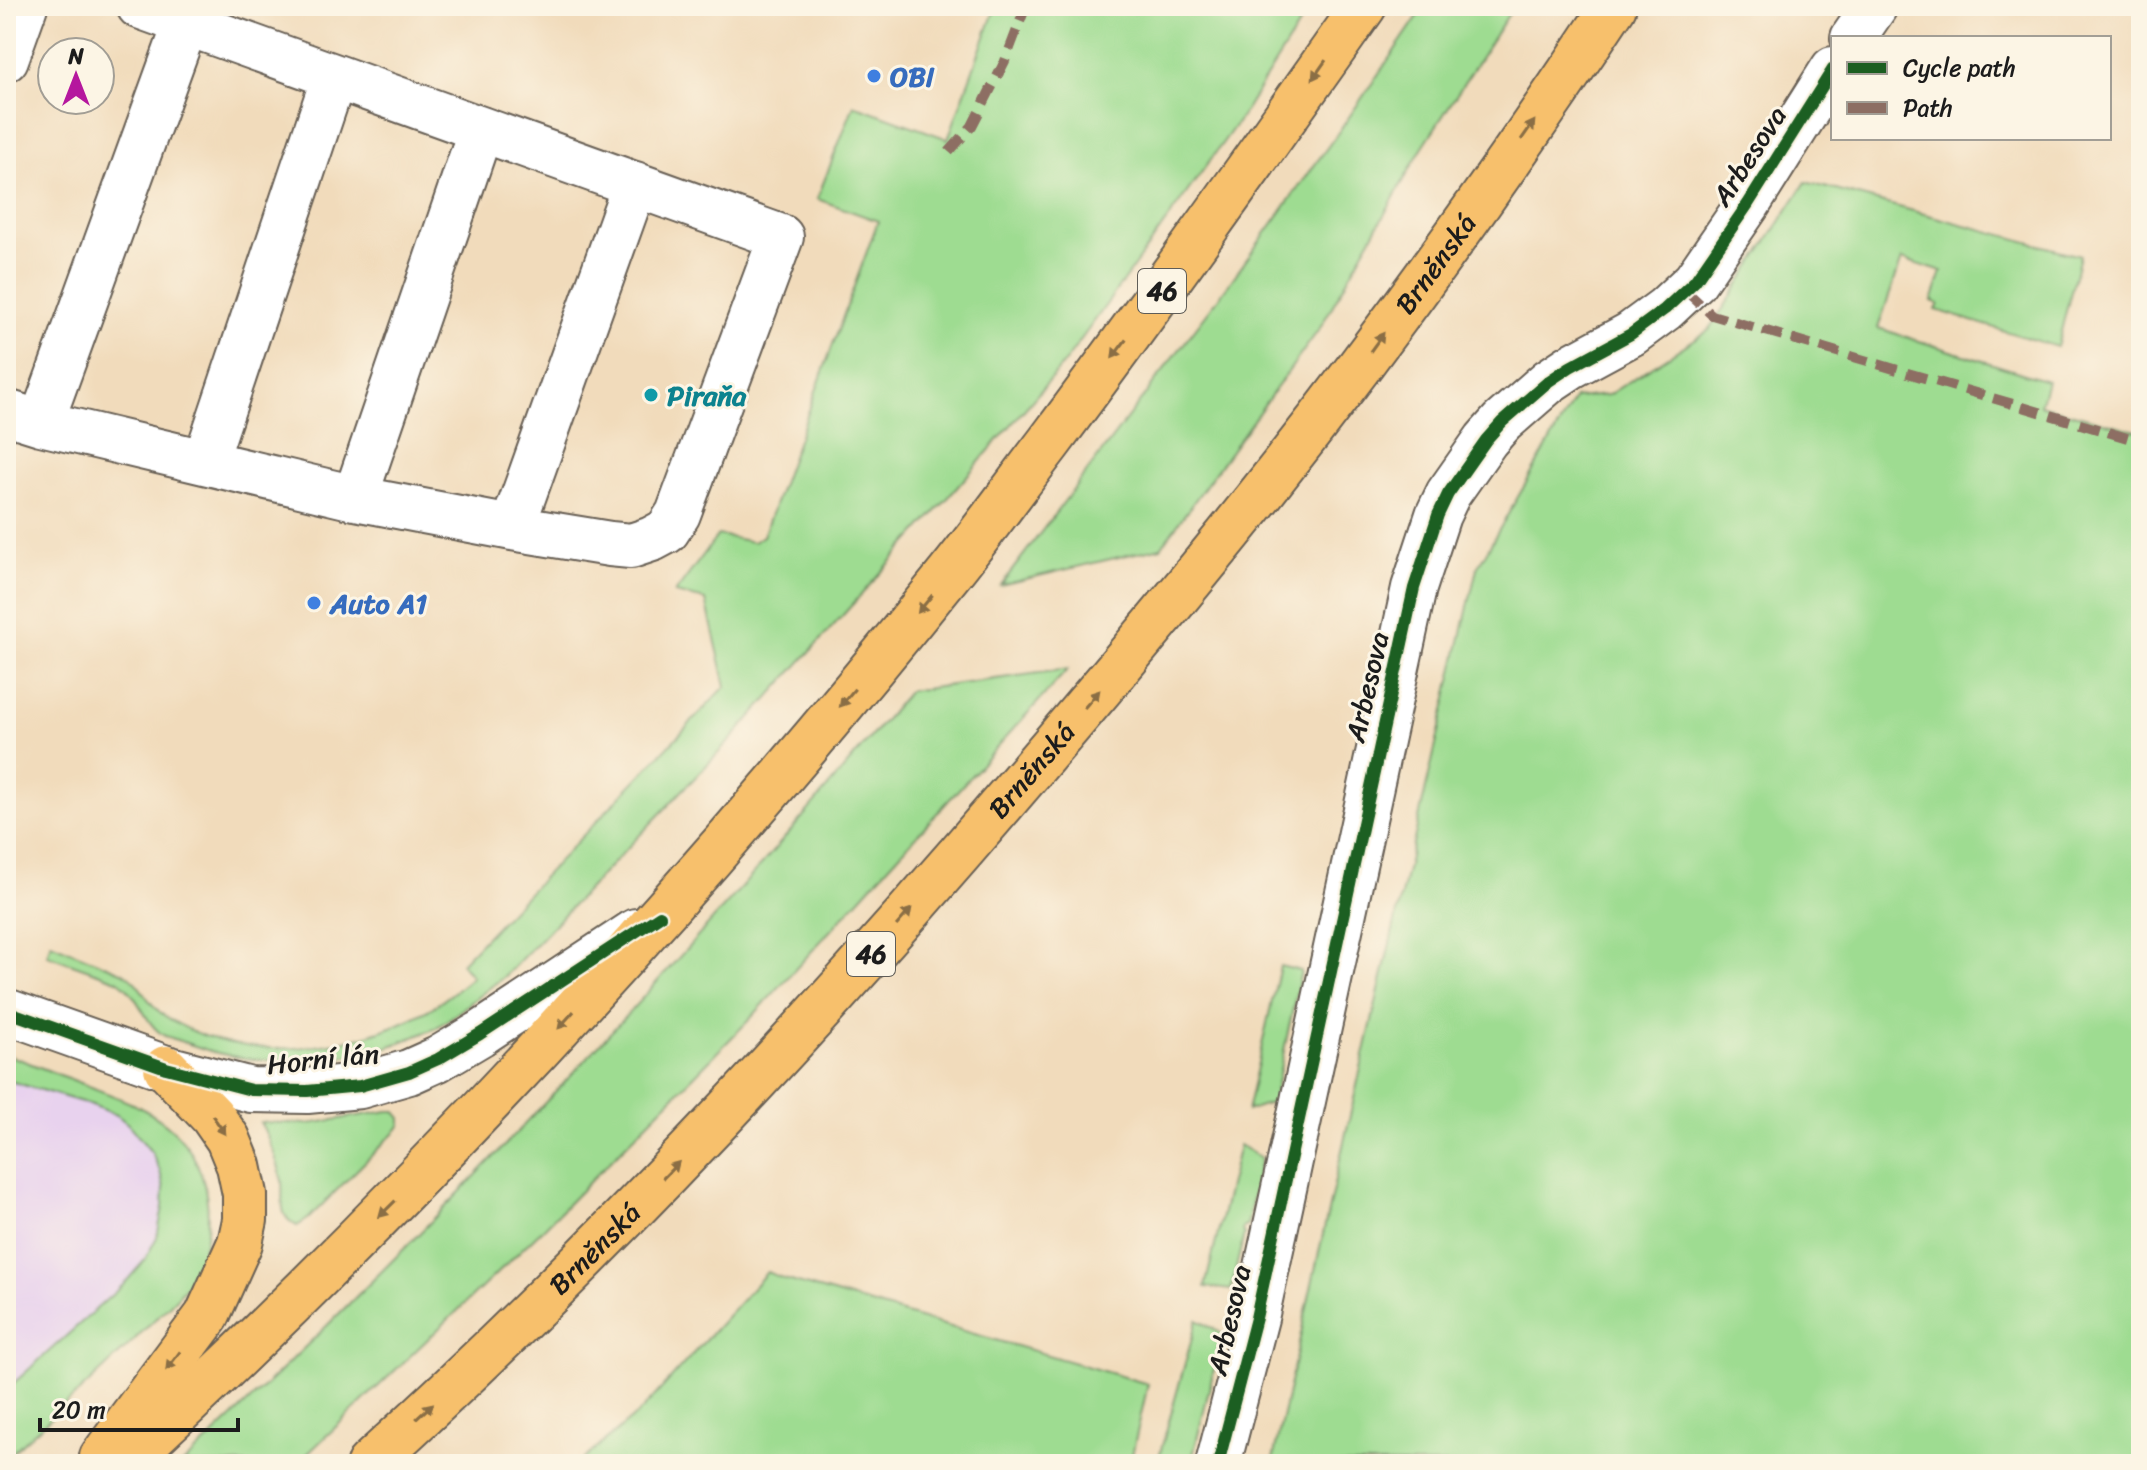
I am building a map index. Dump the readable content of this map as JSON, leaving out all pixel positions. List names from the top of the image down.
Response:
{
  "streets": {
    "main road": ["Brněnská", "46"],
    "street": ["Arbesova", "Horní lán"]
  },
  "crossings": [
    ["46", "Horní lán"]
  ],
  "places": ["OBI", "Piraňa", "Auto A1"],
  "legend": ["Cycle path", "Path"],
  "scale_bar": "20 m",
  "north": "top"
}
